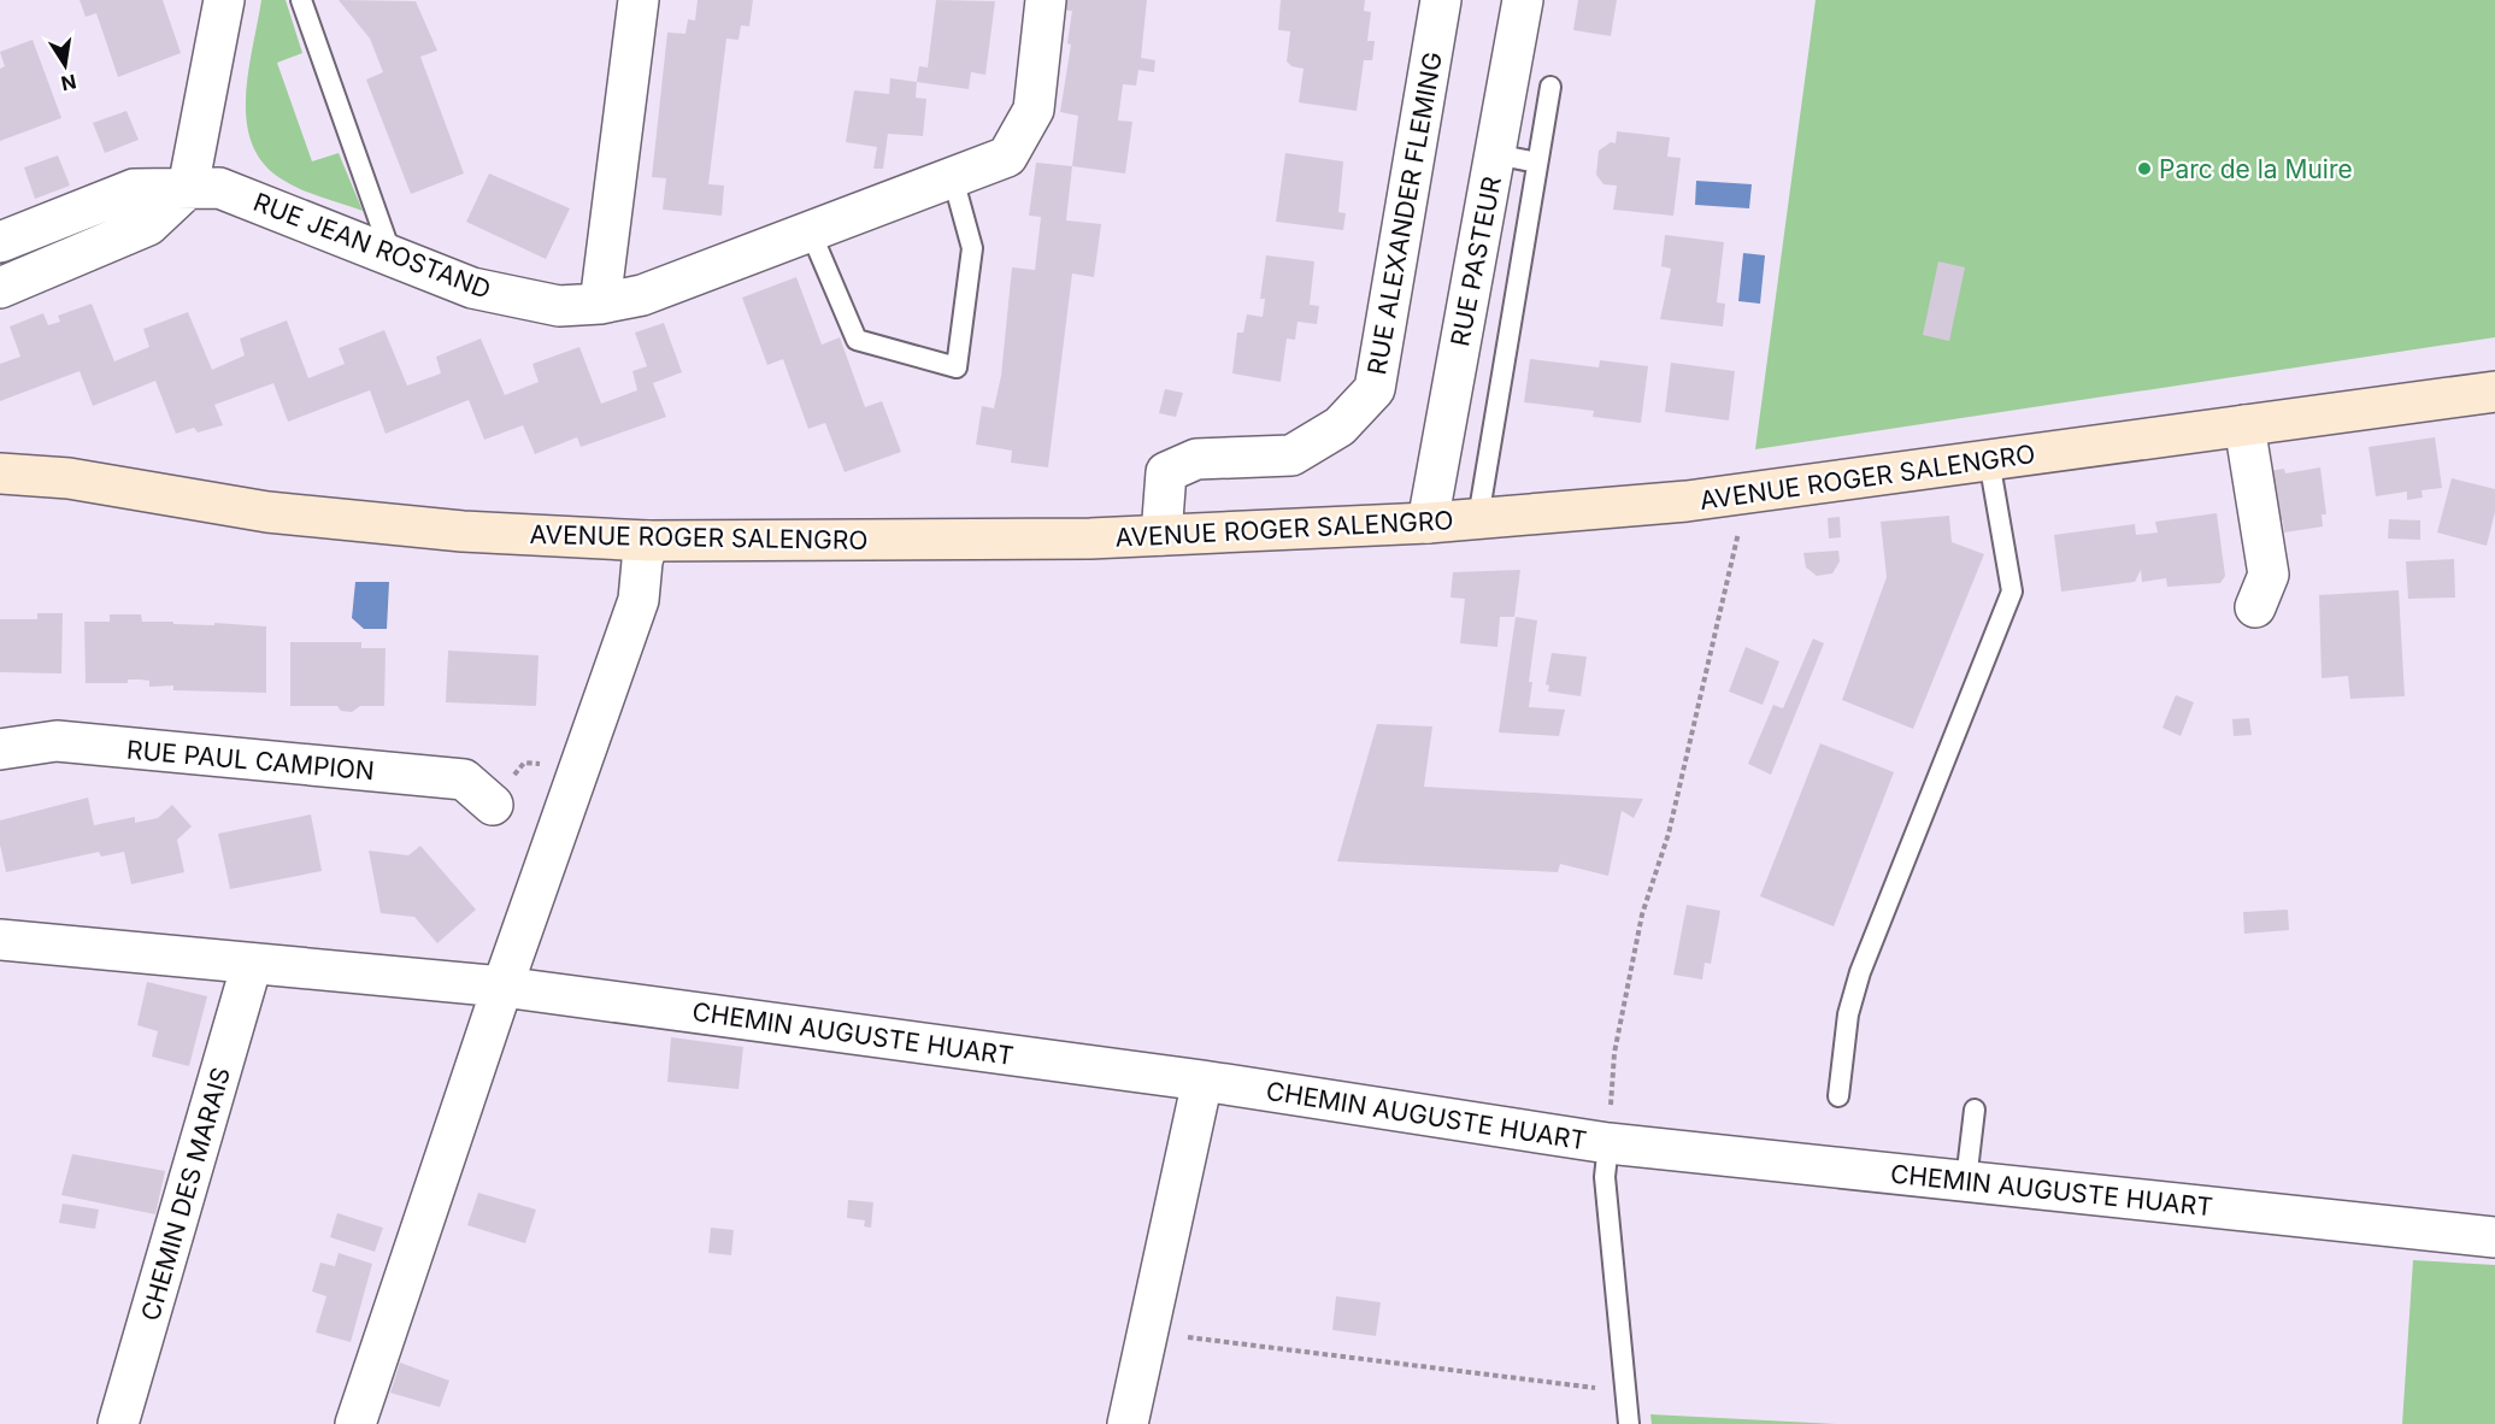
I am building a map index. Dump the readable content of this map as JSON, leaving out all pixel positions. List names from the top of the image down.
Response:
{
  "streets": {
    "street": [
      "RUE ALEXANDER FLEMING",
      "RUE JEAN ROSTAND",
      "RUE PASTEUR",
      "AVENUE ROGER SALENGRO",
      "RUE PAUL CAMPION",
      "CHEMIN AUGUSTE HUART",
      "CHEMIN DES MARAIS"
    ]
  },
  "crossings": [
    ["RUE ALEXANDER FLEMING", "AVENUE ROGER SALENGRO"],
    ["RUE PASTEUR", "AVENUE ROGER SALENGRO"]
  ],
  "places": ["Parc de la Muire"],
  "north": "bottom"
}
